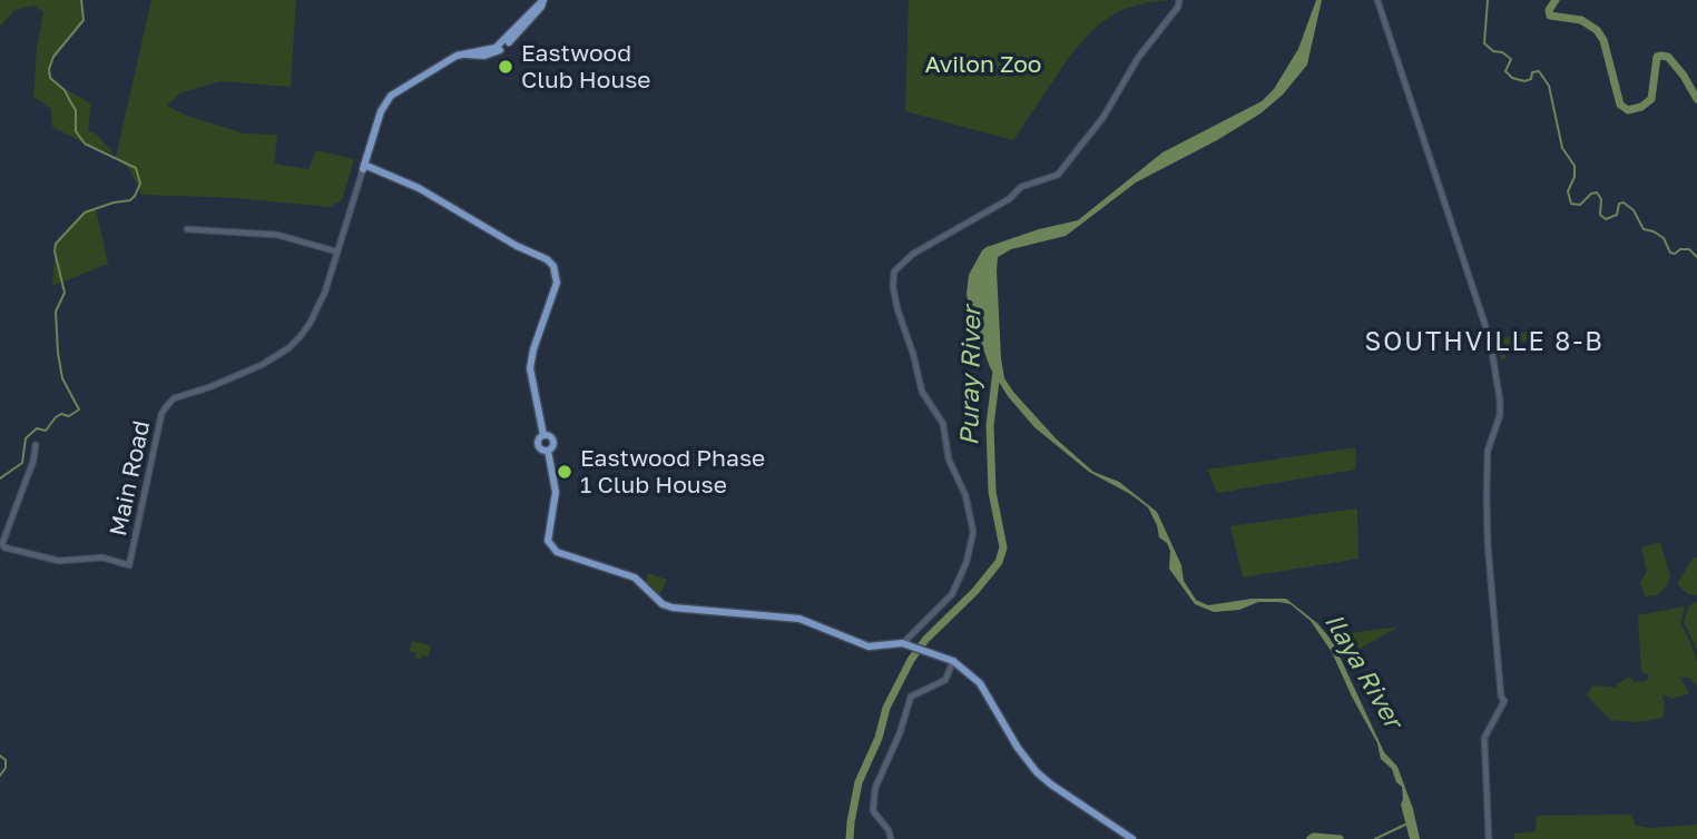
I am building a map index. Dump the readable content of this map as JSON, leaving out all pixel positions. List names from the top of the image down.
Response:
{
  "streets": {
    "street": ["Main Road"]
  },
  "districts": ["SOUTHVILLE 8-B"],
  "water": ["Puray River", "Ilaya River"],
  "parks": ["Avilon Zoo"],
  "places": ["Eastwood Club House", "Eastwood Phase 1 Club House"]
}
